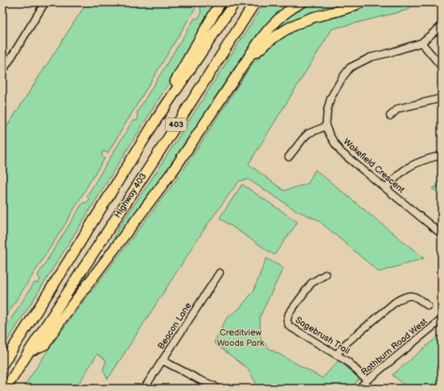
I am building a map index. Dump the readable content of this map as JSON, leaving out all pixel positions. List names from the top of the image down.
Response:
{
  "streets": {
    "highway": ["403", "Highway 403"],
    "street": [
      "Wakefield Crescent",
      "Beacon Lane",
      "Sagebrush Trail",
      "Rathburn Road West"
    ]
  },
  "crossings": [
    ["Sagebrush Trail", "Rathburn Road West"]
  ],
  "parks": ["Creditview Woods Park"]
}
